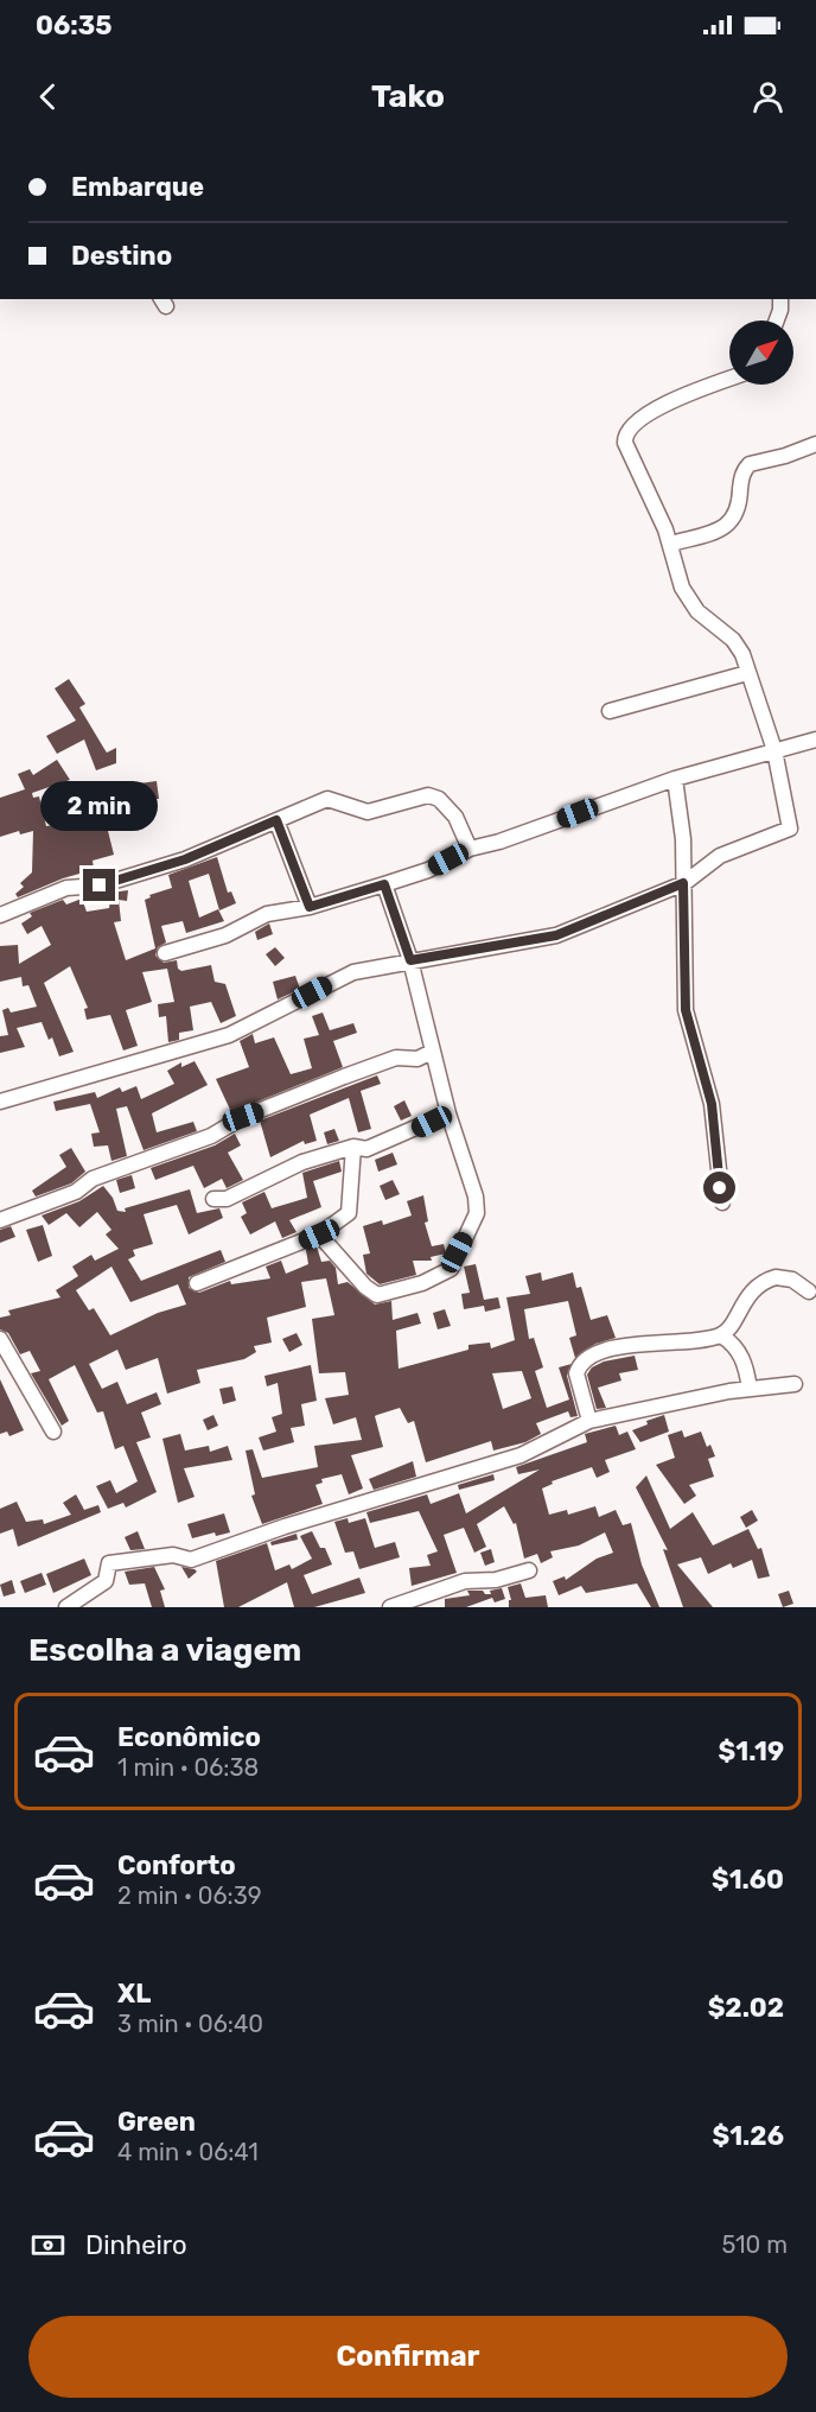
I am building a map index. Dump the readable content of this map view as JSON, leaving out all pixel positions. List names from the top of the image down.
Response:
{
  "north": "top right",
  "page": {
    "status": "06:35",
    "header": "Tako",
    "banner": ["Embarque", "Destino"],
    "bubble": "2 min",
    "heading": "Escolha a viagem",
    "list": [
      {
        "name": "Econômico",
        "note": "1 min · 06:38",
        "value": "$1.19"
      },
      {
        "name": "Conforto",
        "note": "2 min · 06:39",
        "value": "$1.60"
      },
      {
        "name": "XL",
        "note": "3 min · 06:40",
        "value": "$2.02"
      },
      {
        "name": "Green",
        "note": "4 min · 06:41",
        "value": "$1.26"
      }
    ],
    "pay": ["Dinheiro", "510 m"],
    "buttons": "Confirmar"
  }
}
